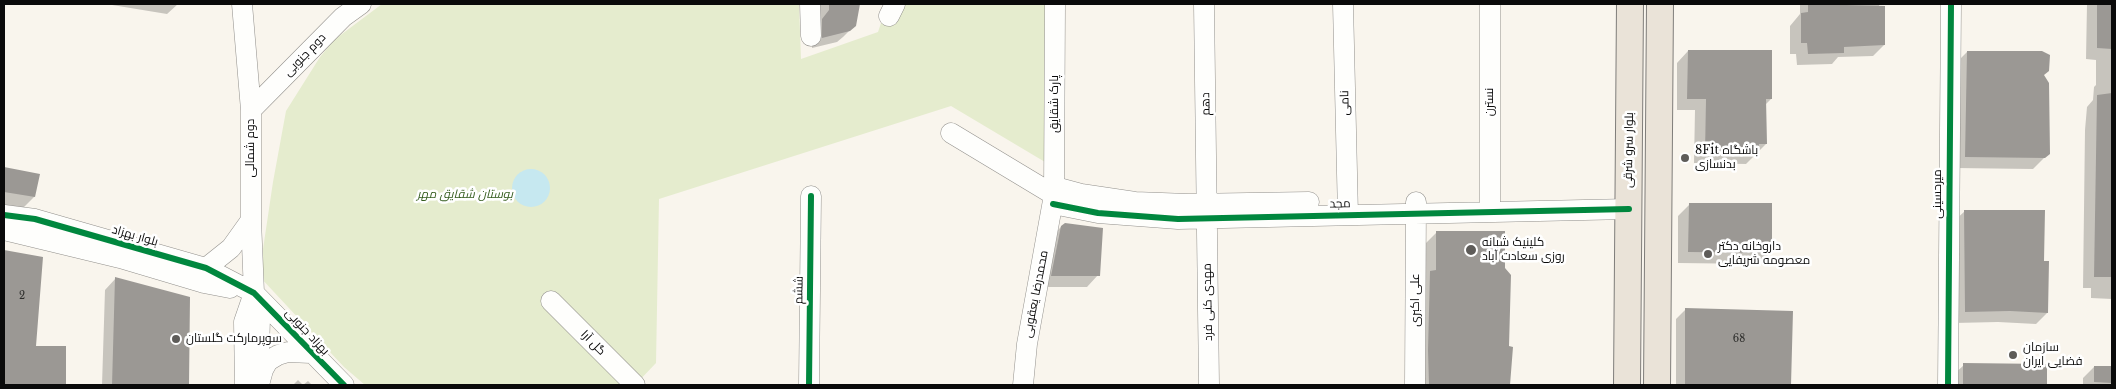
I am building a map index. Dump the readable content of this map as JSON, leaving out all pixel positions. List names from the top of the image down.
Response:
{
  "streets": {
    "main road": ["بلوار سرو شرقی"],
    "street": [
      "دوم جنوبی",
      "نسترن",
      "نامی",
      "پارک شقایق",
      "دهم",
      "دوم شمالی",
      "میرحسینی",
      "مجد",
      "بلوار بهزاد",
      "ششم",
      "محمدرضا یعقوبی",
      "علی اکبری",
      "مهدی کنی فرد",
      "بهزاد جنوبی",
      "گل آرا"
    ]
  },
  "crossings": [
    ["دوم جنوبی", "دوم شمالی"],
    ["نسترن", "مجد"],
    ["نامی", "مجد"],
    ["پارک شقایق", "مجد"],
    ["پارک شقایق", "محمدرضا یعقوبی"],
    ["دهم", "مجد"],
    ["دهم", "مهدی کنی فرد"],
    ["دوم شمالی", "بلوار بهزاد"],
    ["دوم شمالی", "بهزاد جنوبی"],
    ["بلوار سرو شرقی", "مجد"],
    ["مجد", "محمدرضا یعقوبی"],
    ["مجد", "علی اکبری"],
    ["مجد", "مهدی کنی فرد"],
    ["بلوار بهزاد", "بهزاد جنوبی"]
  ],
  "parks": ["بوستان شقایق مهر"],
  "places": [
    "8Fit باشگاه بدنسازی",
    "کلینیک شبانه روزی سعادت آباد",
    "داروخانه دکتر معصومه شریفایی",
    "سوپرمارکت گلستان",
    "سازمان فضایی ایران"
  ],
  "house_numbers": ["2", "68"]
}
